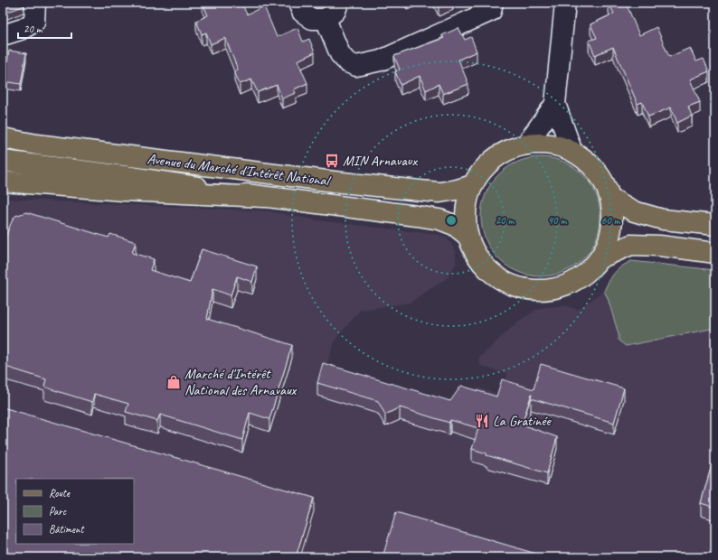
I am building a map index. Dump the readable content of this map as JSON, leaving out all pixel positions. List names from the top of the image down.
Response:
{
  "streets": {
    "main road": ["Avenue du Marché d'Intérêt National"]
  },
  "places": {
    "bus stop": ["MIN Arnavaux"],
    "shop": ["Marché d'Intérêt National des Arnavaux"],
    "restaurant": ["La Gratinée"]
  },
  "legend": ["Route", "Parc", "Bâtiment"],
  "scale_bar": "20 m",
  "rings": ["20 m", "40 m", "60 m"]
}
